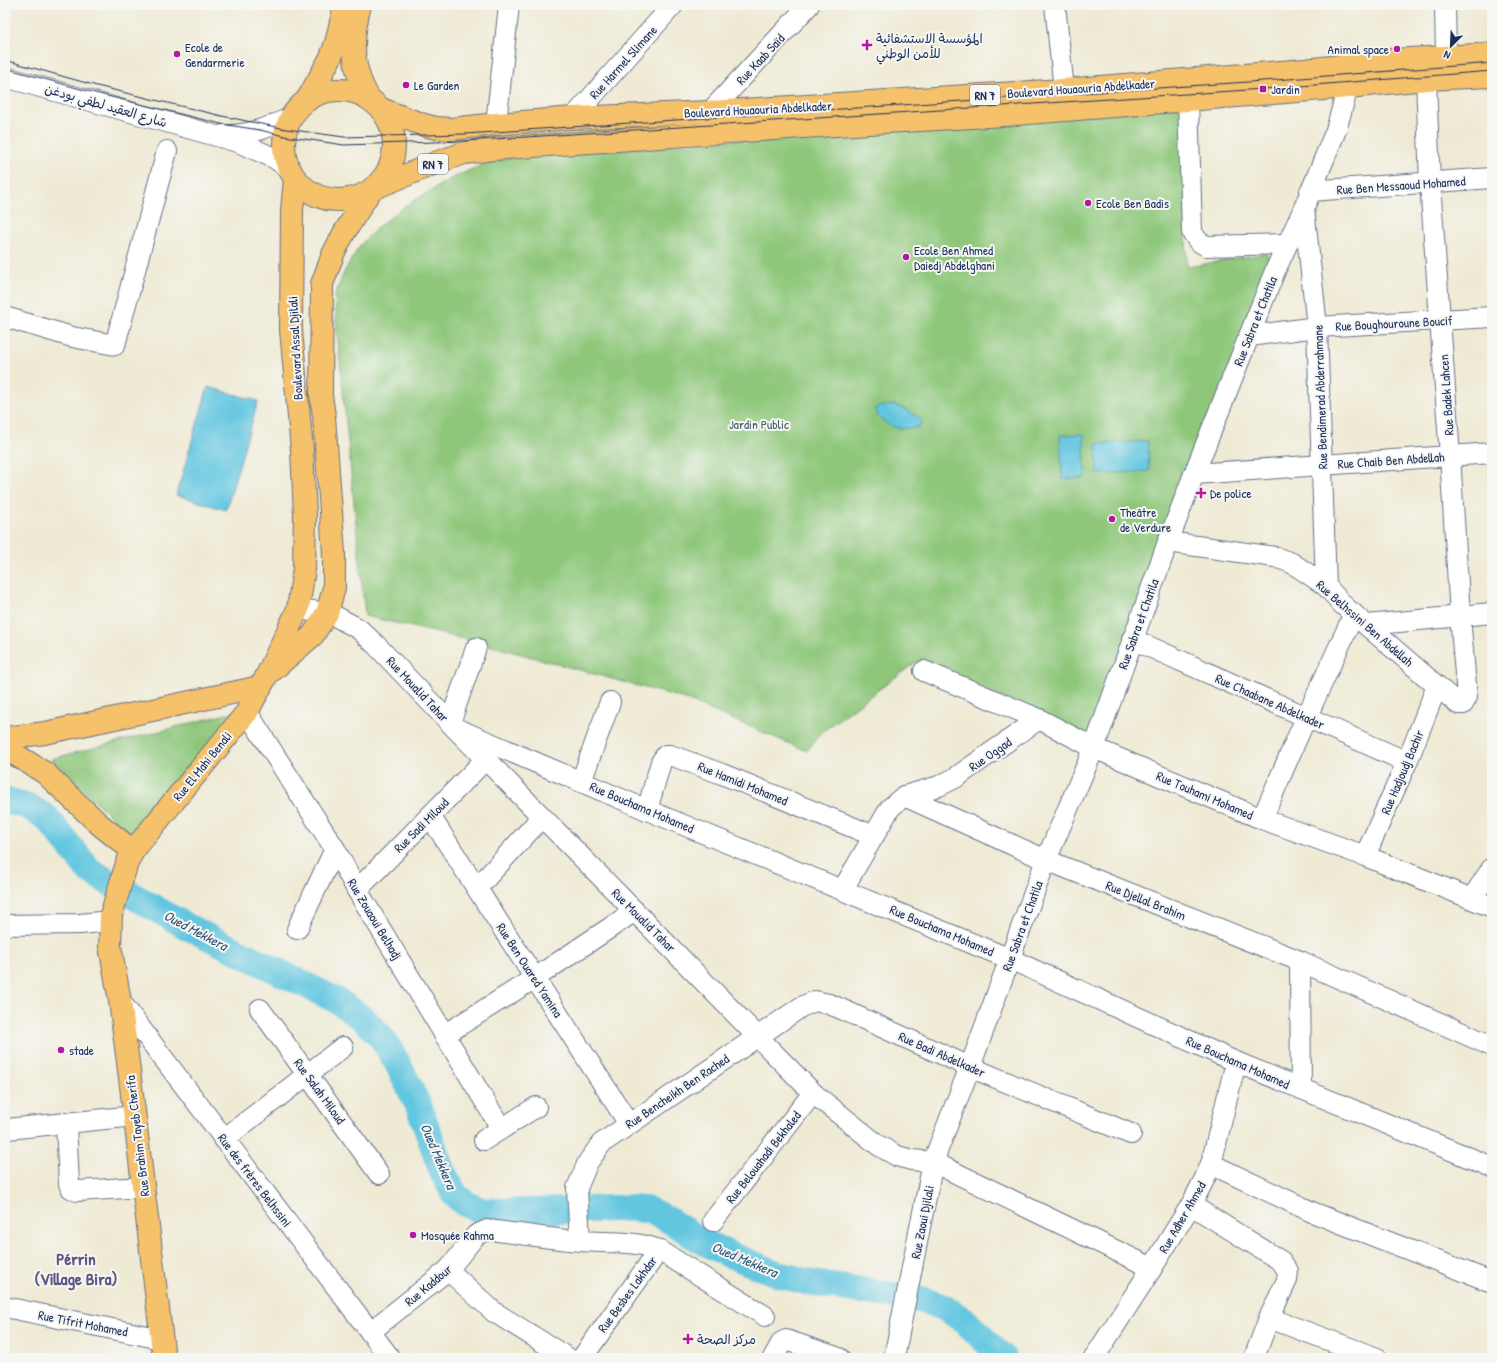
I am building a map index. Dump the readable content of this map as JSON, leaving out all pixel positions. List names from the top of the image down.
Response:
{
  "streets": {
    "main road": [
      "Boulevard Houaouria Abdelkader",
      "RN 7",
      "Boulevard Assal Djilali",
      "Rue El Mahi Benali",
      "Rue Brahim Tayeb Cherifa"
    ],
    "street": [
      "Rue Kaab Saïd",
      "Rue Harmel Slimane",
      "شارع العقيد لطفي بودغن",
      "Rue Ben Messaoud Mohamed",
      "Rue Sabra et Chatila",
      "Rue Boughouroune Boucif",
      "Rue Badek Lahcen",
      "Rue Bendimerad Abderrahmane",
      "Rue Chaib Ben Abdellah",
      "Rue Belhssini Ben Abdellah",
      "Rue Moualid Tahar",
      "Rue Chaabane Abdelkader",
      "Rue Oggad",
      "Rue Hadjoudj Bachir",
      "Rue Hamidi Mohamed",
      "Rue Touhami Mohamed",
      "Rue Bouchama Mohamed",
      "Rue Sadi Miloud",
      "Rue Djellal Brahim",
      "Rue Zouaoui Belhadj",
      "Rue Ben Ouared Yamina",
      "Rue Badi Abdelkader",
      "Rue Salah Miloud",
      "Rue Bencheikh Ben Rached",
      "Rue Belouahadi Bekhaled",
      "Rue des frères Belhssini",
      "Rue Adher Ahmed",
      "Rue Zaoui Djilali",
      "Rue Kaddour",
      "Rue Besbes Lakhdar",
      "Rue Tifrit Mohamed"
    ]
  },
  "crossings": [
    ["Rue Kaab Saïd", "Boulevard Houaouria Abdelkader"],
    ["Rue Harmel Slimane", "Boulevard Houaouria Abdelkader"],
    ["Boulevard Houaouria Abdelkader", "RN 7"],
    ["Boulevard Houaouria Abdelkader", "Rue Sabra et Chatila"],
    ["Boulevard Houaouria Abdelkader", "Boulevard Assal Djilali"],
    ["Boulevard Houaouria Abdelkader", "Rue Badek Lahcen"],
    ["RN 7", "Boulevard Assal Djilali"],
    ["Rue Ben Messaoud Mohamed", "Rue Sabra et Chatila"],
    ["Rue Ben Messaoud Mohamed", "Rue Badek Lahcen"],
    ["Rue Ben Messaoud Mohamed", "Rue Bendimerad Abderrahmane"],
    ["Rue Sabra et Chatila", "Rue Boughouroune Boucif"],
    ["Rue Sabra et Chatila", "Rue Bendimerad Abderrahmane"],
    ["Rue Sabra et Chatila", "Rue Chaib Ben Abdellah"],
    ["Rue Sabra et Chatila", "Rue Belhssini Ben Abdellah"],
    ["Rue Sabra et Chatila", "Rue Moualid Tahar"],
    ["Rue Sabra et Chatila", "Rue Chaabane Abdelkader"],
    ["Rue Sabra et Chatila", "Rue Touhami Mohamed"],
    ["Rue Sabra et Chatila", "Rue Bouchama Mohamed"],
    ["Rue Sabra et Chatila", "Rue Djellal Brahim"],
    ["Rue Sabra et Chatila", "Rue Badi Abdelkader"],
    ["Rue Sabra et Chatila", "Rue Zaoui Djilali"],
    ["Rue Boughouroune Boucif", "Rue Badek Lahcen"],
    ["Rue Boughouroune Boucif", "Rue Bendimerad Abderrahmane"],
    ["Boulevard Assal Djilali", "Rue Moualid Tahar"],
    ["Boulevard Assal Djilali", "Rue El Mahi Benali"],
    ["Rue Badek Lahcen", "Rue Chaib Ben Abdellah"],
    ["Rue Badek Lahcen", "Rue Belhssini Ben Abdellah"],
    ["Rue Bendimerad Abderrahmane", "Rue Chaib Ben Abdellah"],
    ["Rue Bendimerad Abderrahmane", "Rue Belhssini Ben Abdellah"],
    ["Rue Belhssini Ben Abdellah", "Rue Hadjoudj Bachir"],
    ["Rue Moualid Tahar", "Rue El Mahi Benali"],
    ["Rue Moualid Tahar", "Rue Bouchama Mohamed"],
    ["Rue Moualid Tahar", "Rue Sadi Miloud"],
    ["Rue Moualid Tahar", "Rue Badi Abdelkader"],
    ["Rue Moualid Tahar", "Rue Bencheikh Ben Rached"],
    ["Rue Moualid Tahar", "Rue Belouahadi Bekhaled"],
    ["Rue Moualid Tahar", "Rue Adher Ahmed"],
    ["Rue Moualid Tahar", "Rue Zaoui Djilali"],
    ["Rue Chaabane Abdelkader", "Rue Hadjoudj Bachir"],
    ["Rue Oggad", "Rue Touhami Mohamed"],
    ["Rue Oggad", "Rue Djellal Brahim"],
    ["Rue El Mahi Benali", "Rue Zouaoui Belhadj"],
    ["Rue El Mahi Benali", "Rue Brahim Tayeb Cherifa"],
    ["Rue Hadjoudj Bachir", "Rue Touhami Mohamed"],
    ["Rue Hamidi Mohamed", "Rue Bouchama Mohamed"],
    ["Rue Bouchama Mohamed", "Rue Adher Ahmed"],
    ["Rue Sadi Miloud", "Rue Zouaoui Belhadj"],
    ["Rue Sadi Miloud", "Rue Ben Ouared Yamina"],
    ["Rue Ben Ouared Yamina", "Rue Bencheikh Ben Rached"],
    ["Rue Badi Abdelkader", "Rue Bencheikh Ben Rached"],
    ["Rue Bencheikh Ben Rached", "Rue Kaddour"],
    ["Rue Brahim Tayeb Cherifa", "Rue des frères Belhssini"],
    ["Rue Brahim Tayeb Cherifa", "Rue Tifrit Mohamed"],
    ["Rue des frères Belhssini", "Rue Kaddour"]
  ],
  "districts": ["Pérrin (Village Bira)"],
  "water": ["Oued Mekkera"],
  "parks": ["Jardin Public"],
  "places": {
    "health": ["المؤسسة الاستشفائية للأمن الوطني", "De police", "مركز الصحة"],
    "other": [
      "Animal space",
      "Ecole de Gendarmerie",
      "Le Garden",
      "Ecole Ben Badis",
      "Ecole Ben Ahmed Daiedj Abdelghani",
      "Theâtre de Verdure",
      "stade",
      "Mosquée Rahma"
    ],
    "transit": ["Jardin"]
  },
  "north": "bottom left"
}
